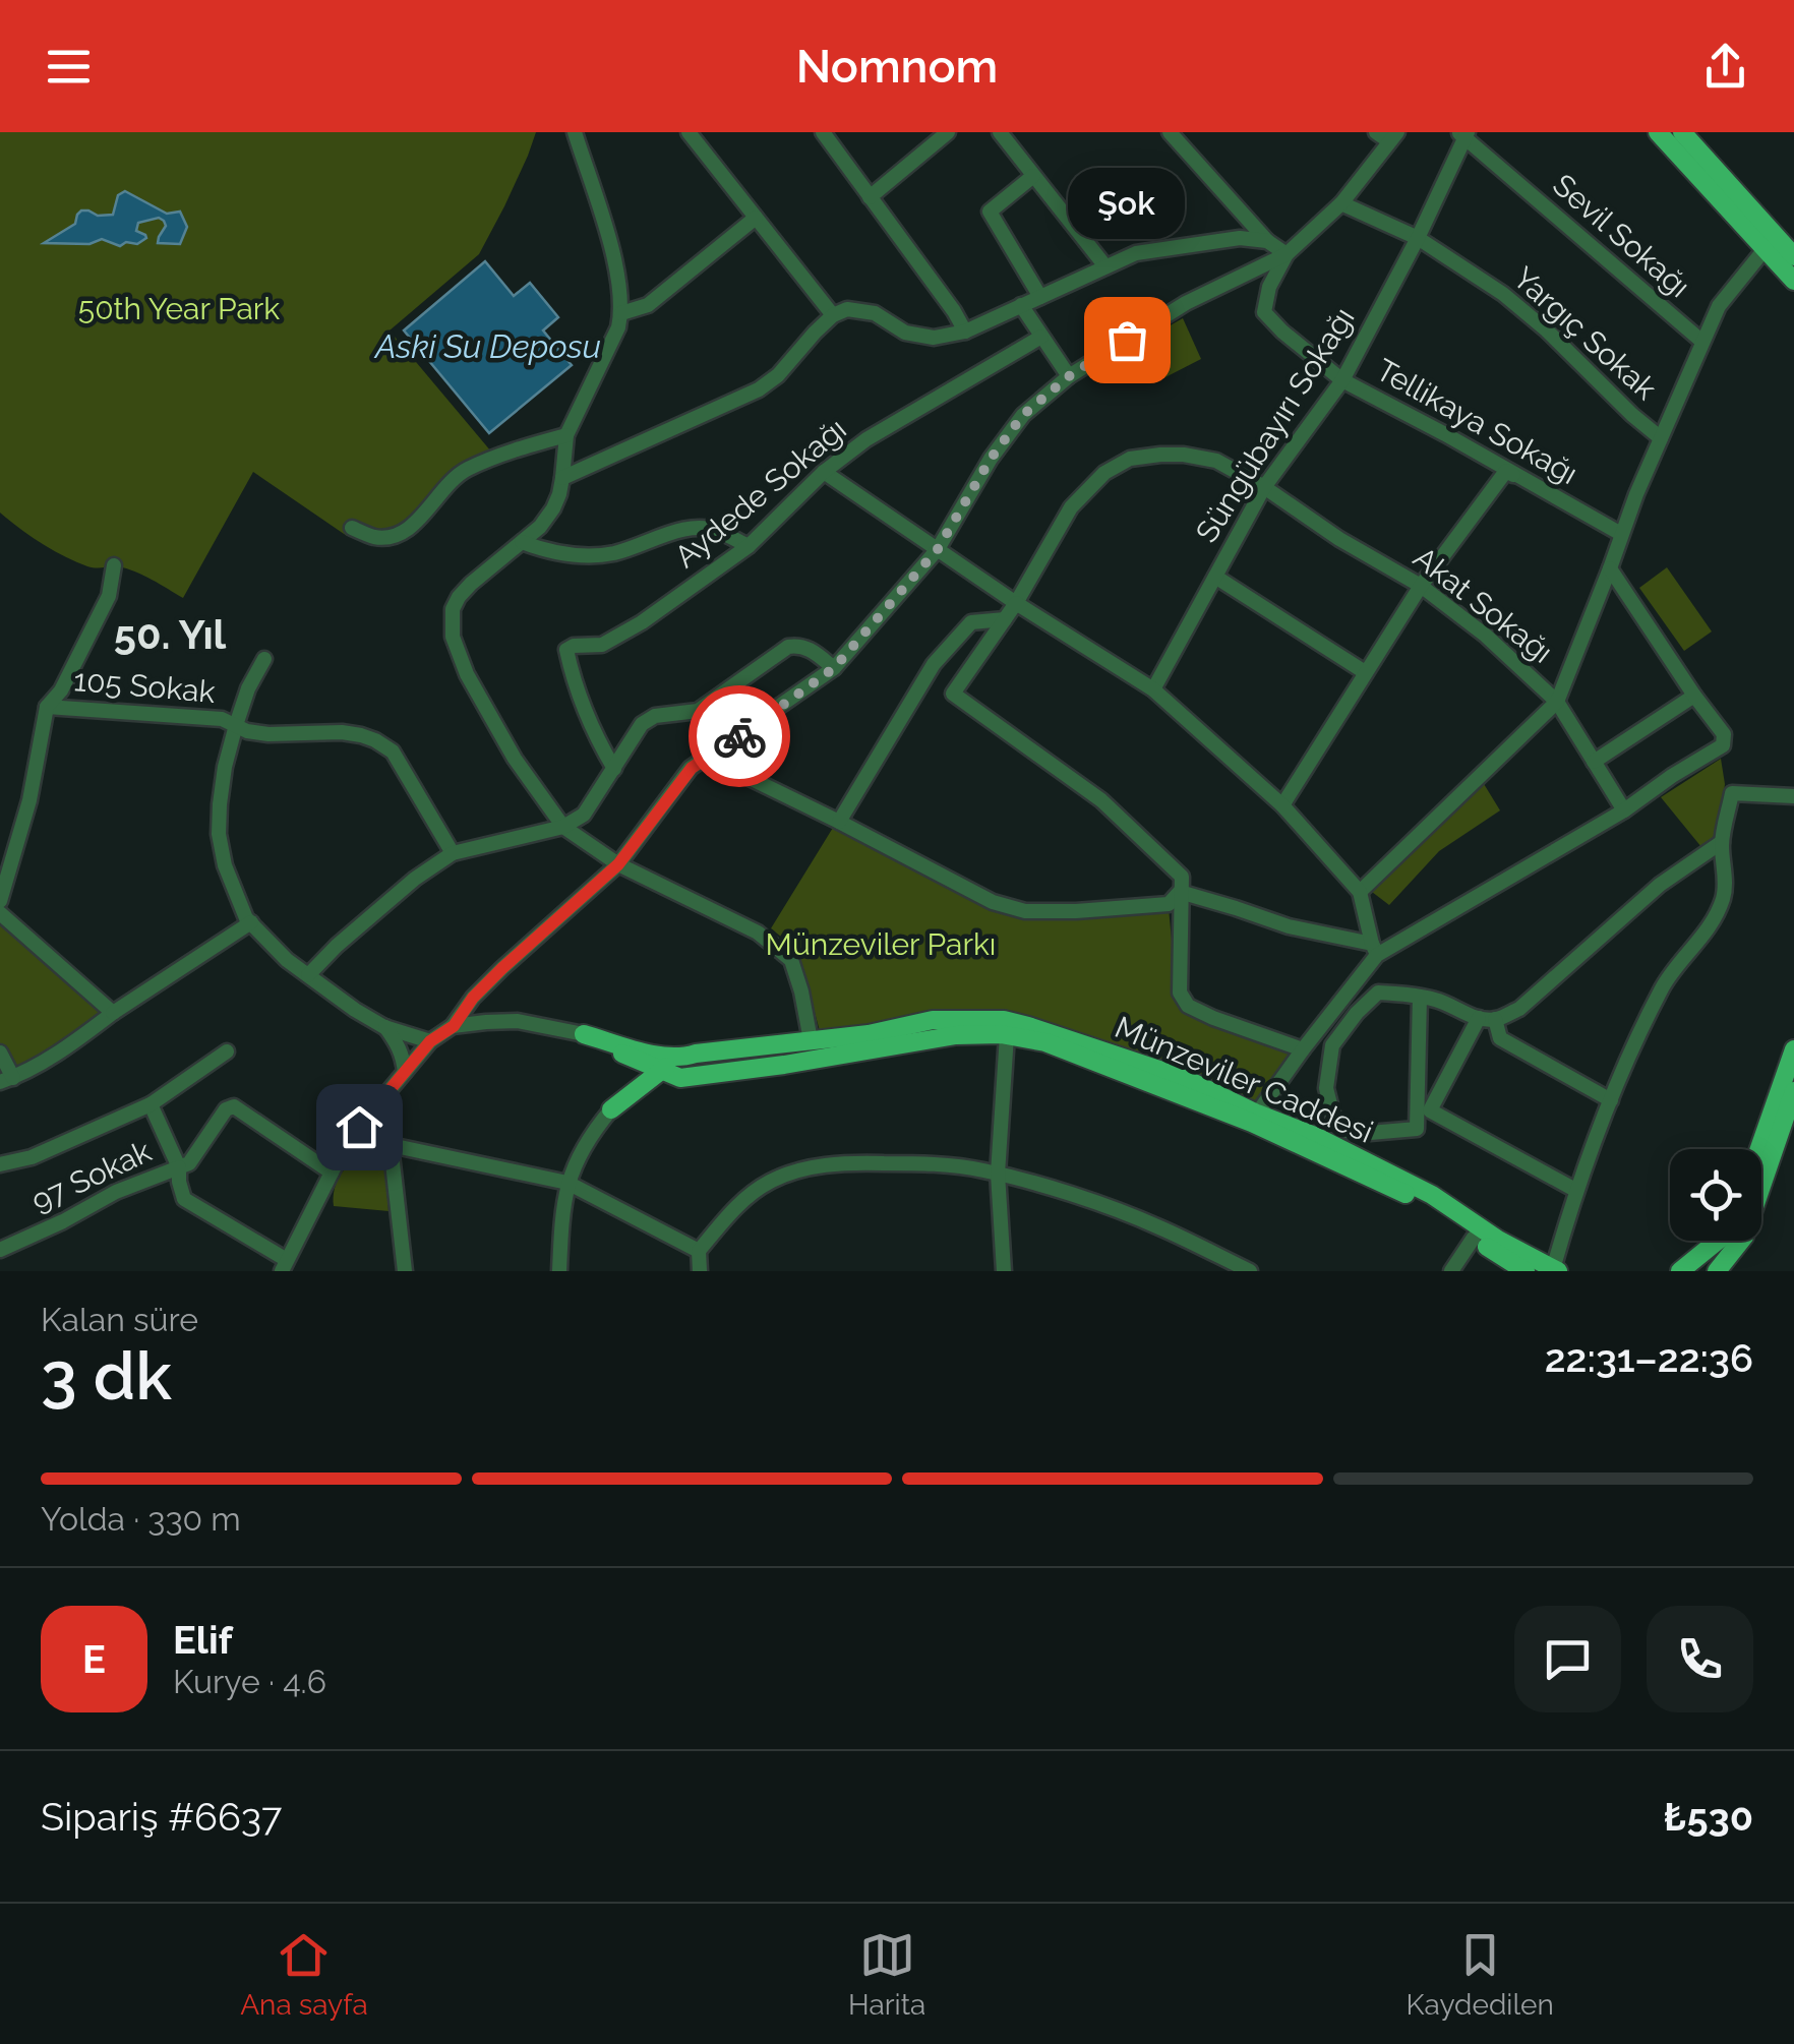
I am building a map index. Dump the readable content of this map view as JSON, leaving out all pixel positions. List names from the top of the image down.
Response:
{
  "streets": {
    "main road": ["Münzeviler Caddesi"],
    "street": [
      "Sevil Sokağı",
      "Yargıç Sokak",
      "Tellikaya Sokağı",
      "Süngübayırı Sokağı",
      "Aydede Sokağı",
      "Akat Sokağı",
      "105 Sokak",
      "97 Sokak"
    ]
  },
  "crossings": [
    ["Sevil Sokağı", "Süngübayırı Sokağı"],
    ["Yargıç Sokak", "Süngübayırı Sokağı"],
    ["Tellikaya Sokağı", "Süngübayırı Sokağı"],
    ["Süngübayırı Sokağı", "Akat Sokağı"],
    ["Münzeviler Caddesi", "97 Sokak"]
  ],
  "districts": ["50. Yıl"],
  "water": ["Aski Su Deposu"],
  "parks": ["50th Year Park", "Münzeviler Parkı"],
  "places": ["Şok"],
  "page": {
    "header": "Nomnom",
    "bubble": "Şok",
    "heading": ["3 dk", "Kalan süre", "22:31–22:36"],
    "panel": [
      "Elif",
      "Kurye · 4.6",
      "Sipariş #6637",
      "₺530"
    ],
    "bar": "Yolda · 330 m",
    "round": "E",
    "tabs": ["Ana sayfa", "Harita", "Kaydedilen"]
  }
}
